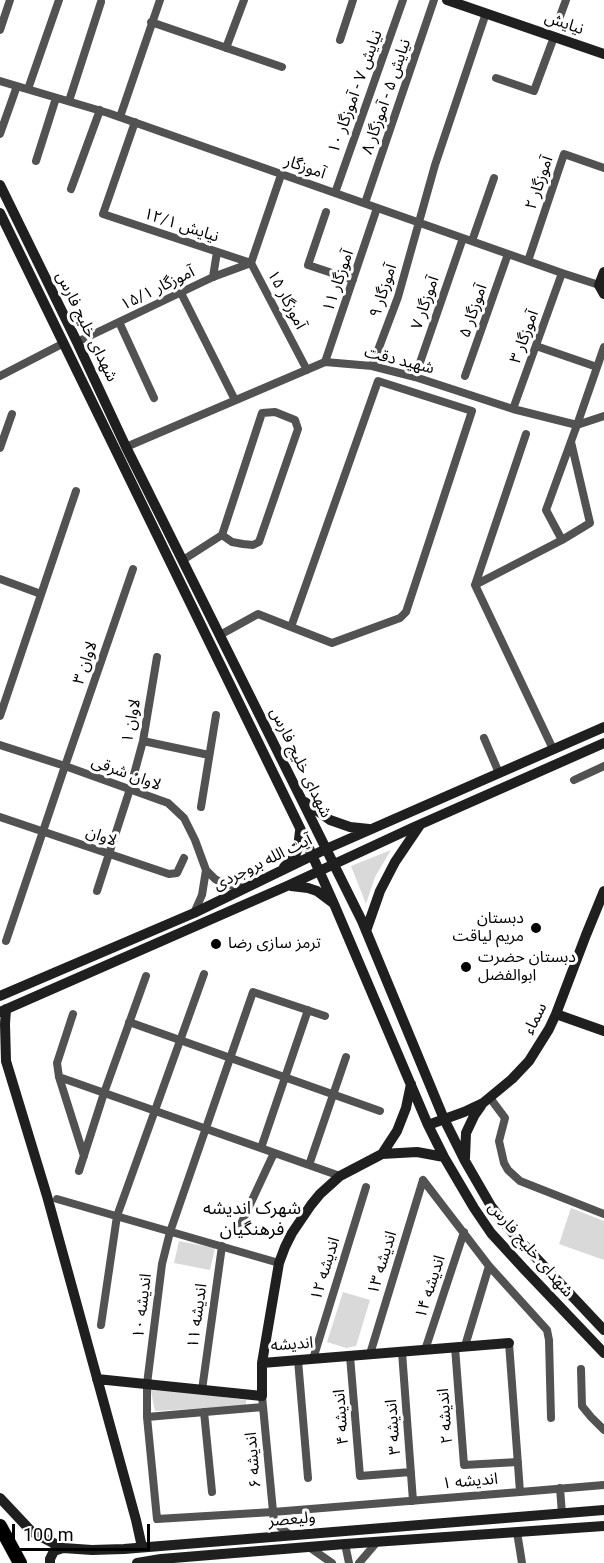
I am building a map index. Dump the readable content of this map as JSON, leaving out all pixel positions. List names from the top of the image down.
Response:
{
  "streets": {
    "main road": [
      "نیایش",
      "شهدای خلیج فارس",
      "آیت الله بروجردی",
      "سماء",
      "اندیشه",
      "ولیعصر"
    ],
    "street": [
      "نیایش ۷ - آموزگار ۱۰",
      "نیایش ۵ - آموزگار ۸",
      "آموزگار",
      "آموزگار ۲",
      "نیایش ۱۲/۱",
      "آموزگار ۱۱",
      "آموزگار ۱۵/۱",
      "آموزگار ۹",
      "آموزگار ۱۵",
      "آموزگار ۷",
      "آموزگار ۵",
      "آموزگار ۳",
      "شهید دقت",
      "لاوان ۳",
      "لاوان ۱",
      "لاوان شرقی",
      "لاوان",
      "اندیشه ۱۳",
      "اندیشه ۱۲",
      "اندیشه ۱۴",
      "اندیشه ۱۰",
      "اندیشه ۱۱",
      "اندیشه ۲",
      "اندیشه ۴",
      "اندیشه ۳",
      "اندیشه ۶",
      "اندیشه ۱"
    ]
  },
  "crossings": [
    ["نیایش", "آموزگار ۹"],
    ["نیایش ۷ - آموزگار ۱۰", "آموزگار"],
    ["نیایش ۵ - آموزگار ۸", "آموزگار"],
    ["آموزگار", "آموزگار ۲"],
    ["آموزگار", "نیایش ۱۲/۱"],
    ["آموزگار", "آموزگار ۱۱"],
    ["آموزگار", "آموزگار ۹"],
    ["آموزگار", "آموزگار ۱۵"],
    ["آموزگار", "آموزگار ۷"],
    ["آموزگار", "آموزگار ۵"],
    ["آموزگار", "آموزگار ۳"],
    ["نیایش ۱۲/۱", "آموزگار ۱۵/۱"],
    ["نیایش ۱۲/۱", "آموزگار ۱۵"],
    ["آموزگار ۱۱", "شهید دقت"],
    ["آموزگار ۱۵/۱", "آموزگار ۱۵"],
    ["آموزگار ۱۵/۱", "شهدای خلیج فارس"],
    ["آموزگار ۹", "شهید دقت"],
    ["آموزگار ۱۵", "شهید دقت"],
    ["آموزگار ۷", "شهید دقت"],
    ["شهدای خلیج فارس", "شهید دقت"],
    ["شهدای خلیج فارس", "آیت الله بروجردی"],
    ["شهدای خلیج فارس", "سماء"],
    ["شهدای خلیج فارس", "اندیشه"],
    ["آموزگار ۳", "شهید دقت"],
    ["لاوان ۳", "لاوان شرقی"],
    ["لاوان ۳", "لاوان"],
    ["لاوان ۱", "لاوان شرقی"],
    ["لاوان ۱", "لاوان"],
    ["اندیشه ۱۳", "اندیشه ۱۴"],
    ["اندیشه ۱۳", "اندیشه"],
    ["اندیشه ۱۲", "اندیشه"],
    ["اندیشه ۱۴", "اندیشه"],
    ["اندیشه ۱۰", "اندیشه ۱"],
    ["اندیشه", "اندیشه ۲"],
    ["اندیشه", "اندیشه ۴"],
    ["اندیشه", "اندیشه ۳"],
    ["اندیشه", "اندیشه ۱"],
    ["اندیشه ۲", "اندیشه ۱"],
    ["اندیشه ۴", "اندیشه ۳"],
    ["اندیشه ۳", "اندیشه ۱"],
    ["اندیشه ۶", "اندیشه ۱"]
  ],
  "districts": ["شهرک اندیشه فرهنگیان"],
  "places": ["دبستان مریم لیاقت", "ترمز سازی رضا", "دبستان حضرت ابوالفضل"],
  "scale_bar": "100 m"
}
